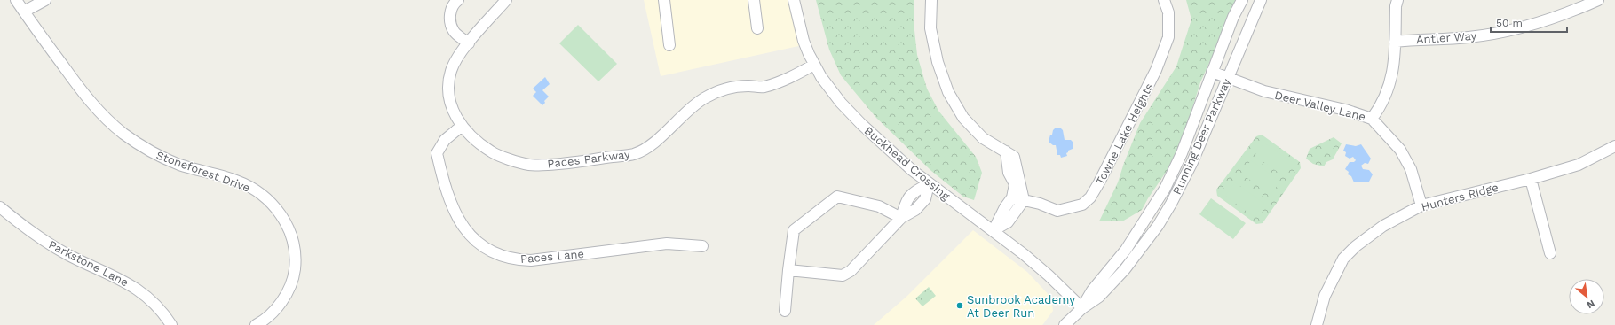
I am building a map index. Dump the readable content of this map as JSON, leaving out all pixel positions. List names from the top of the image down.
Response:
{
  "streets": {
    "street": [
      "Antler Way",
      "Deer Valley Lane",
      "Towne Lake Heights",
      "Running Deer Parkway",
      "Paces Parkway",
      "Buckhead Crossing",
      "Stoneforest Drive",
      "Hunters Ridge",
      "Paces Lane",
      "Parkstone Lane"
    ]
  },
  "crossings": [
    ["Deer Valley Lane", "Running Deer Parkway"],
    ["Deer Valley Lane", "Hunters Ridge"],
    ["Running Deer Parkway", "Buckhead Crossing"],
    ["Paces Parkway", "Buckhead Crossing"],
    ["Paces Parkway", "Paces Lane"]
  ],
  "places": ["Sunbrook Academy At Deer Run"],
  "scale_bar": "50 m",
  "north": "bottom right"
}
